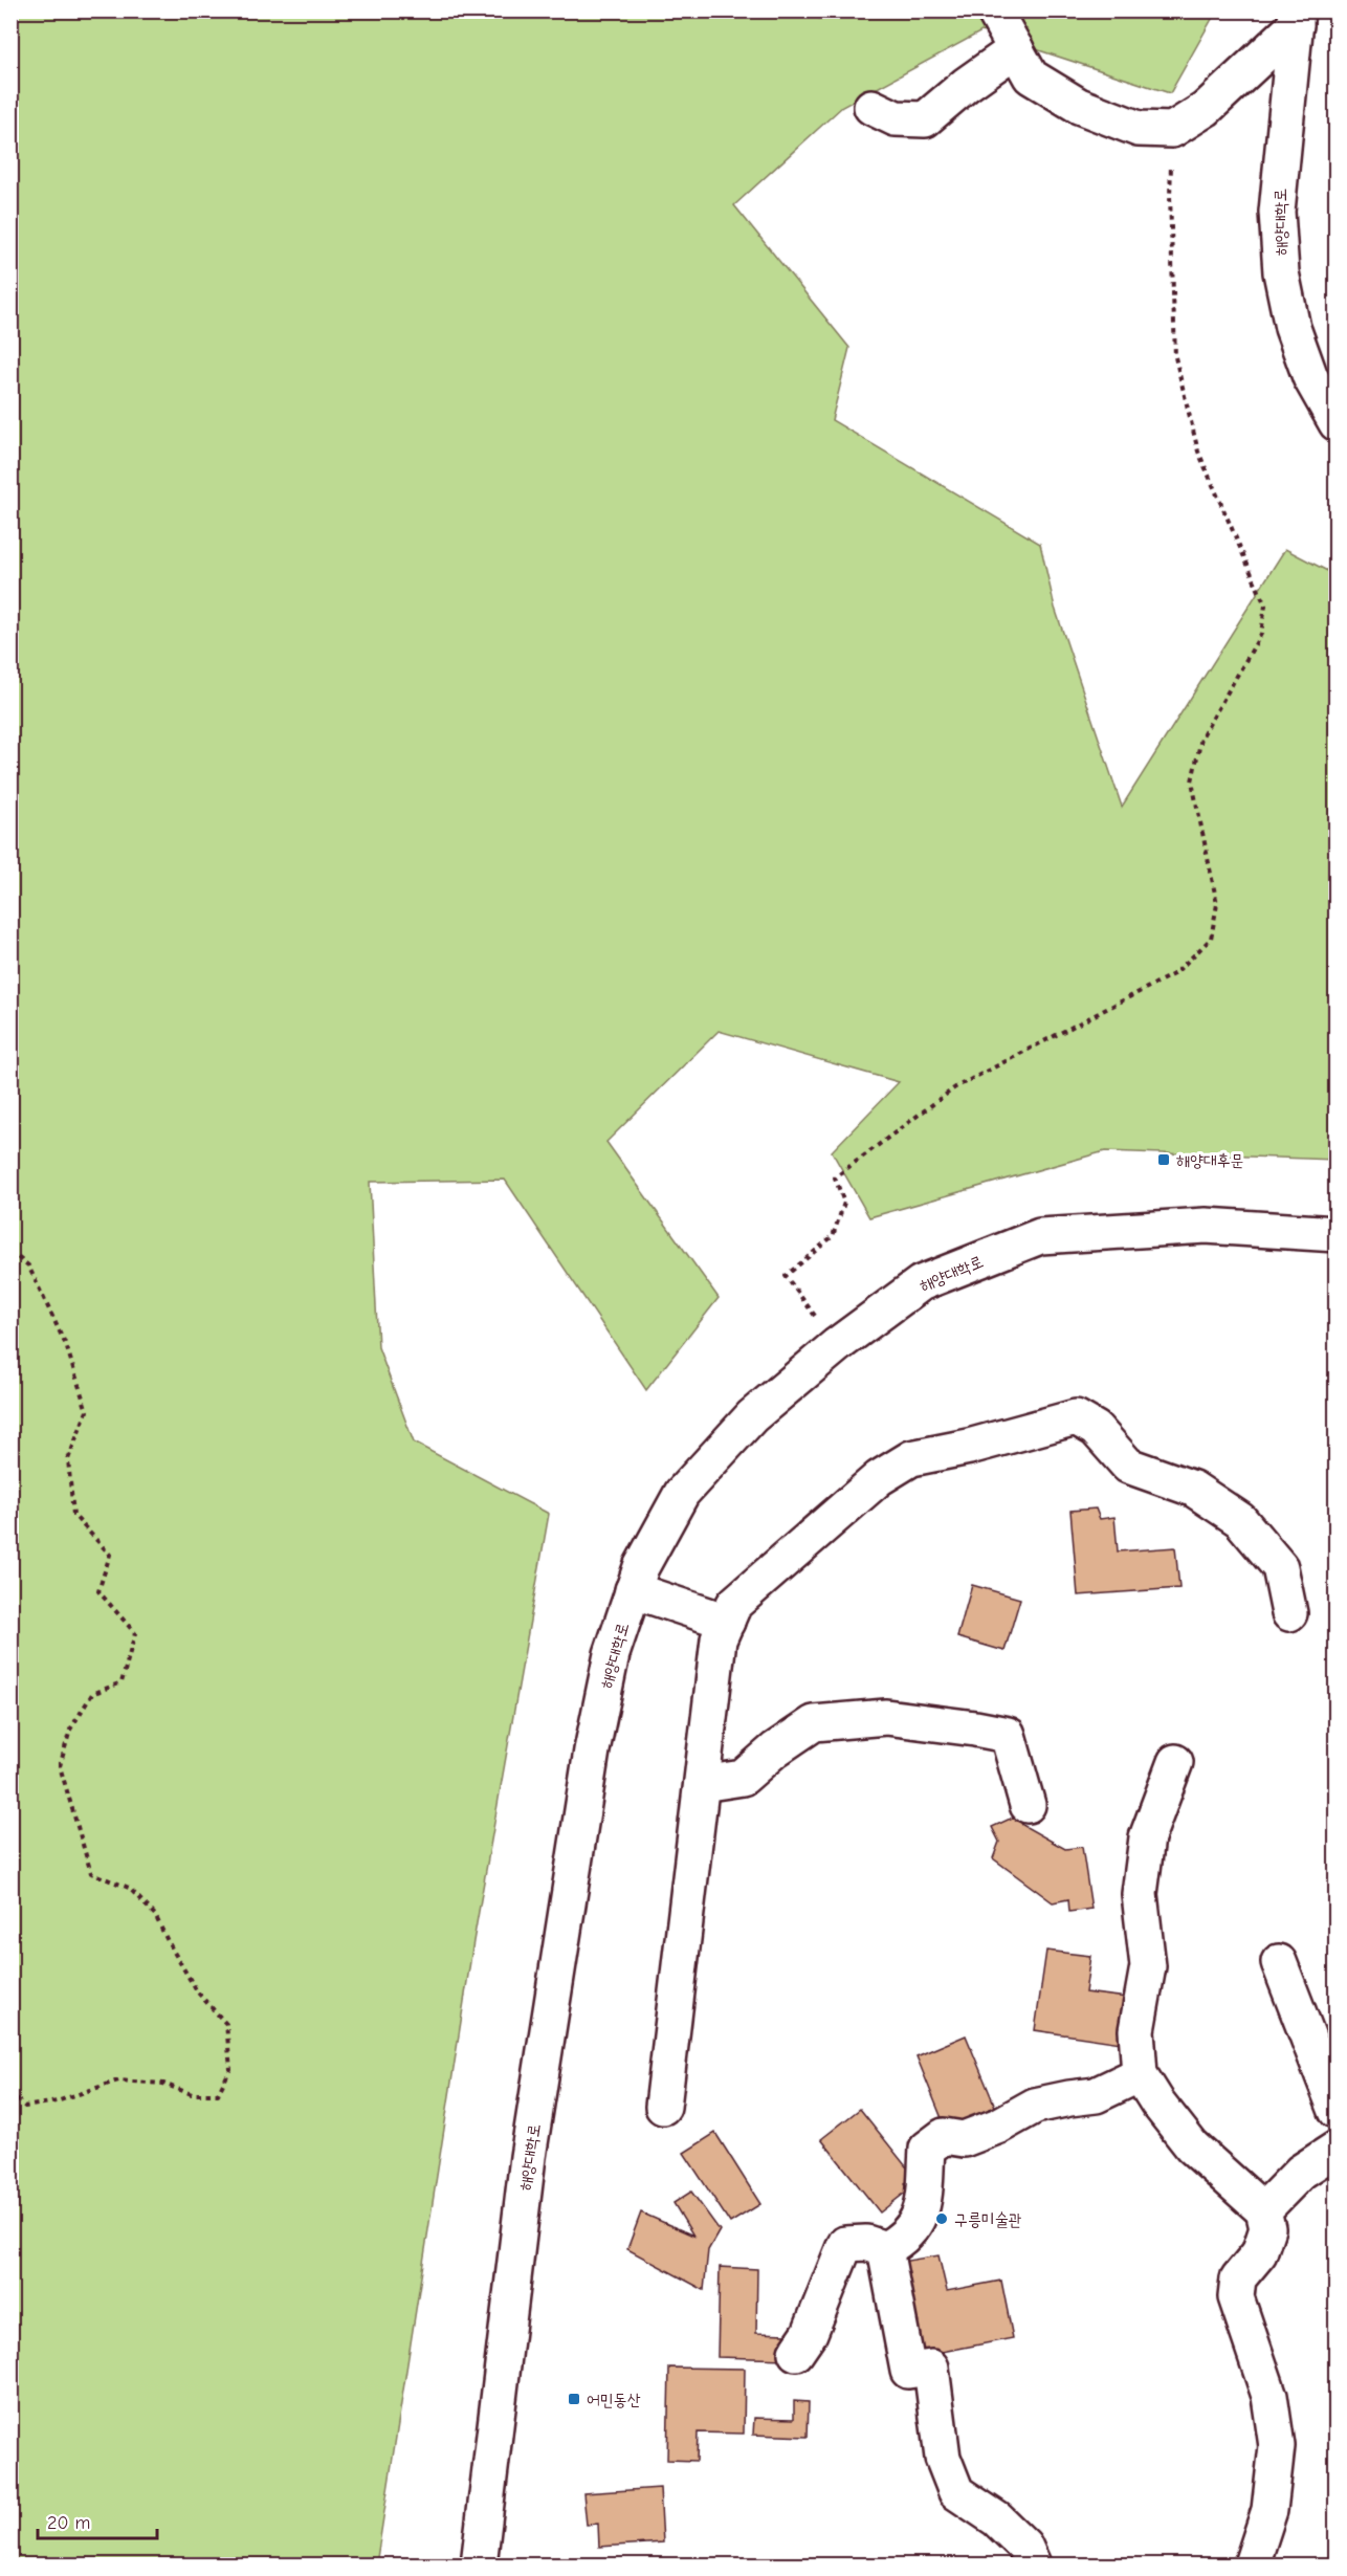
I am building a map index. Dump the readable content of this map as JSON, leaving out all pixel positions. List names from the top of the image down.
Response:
{
  "streets": {
    "street": ["해양대학로"]
  },
  "places": {
    "transit": ["해양대후문", "어민동산"],
    "other": ["구릉미술관"]
  },
  "scale_bar": "20 m"
}
